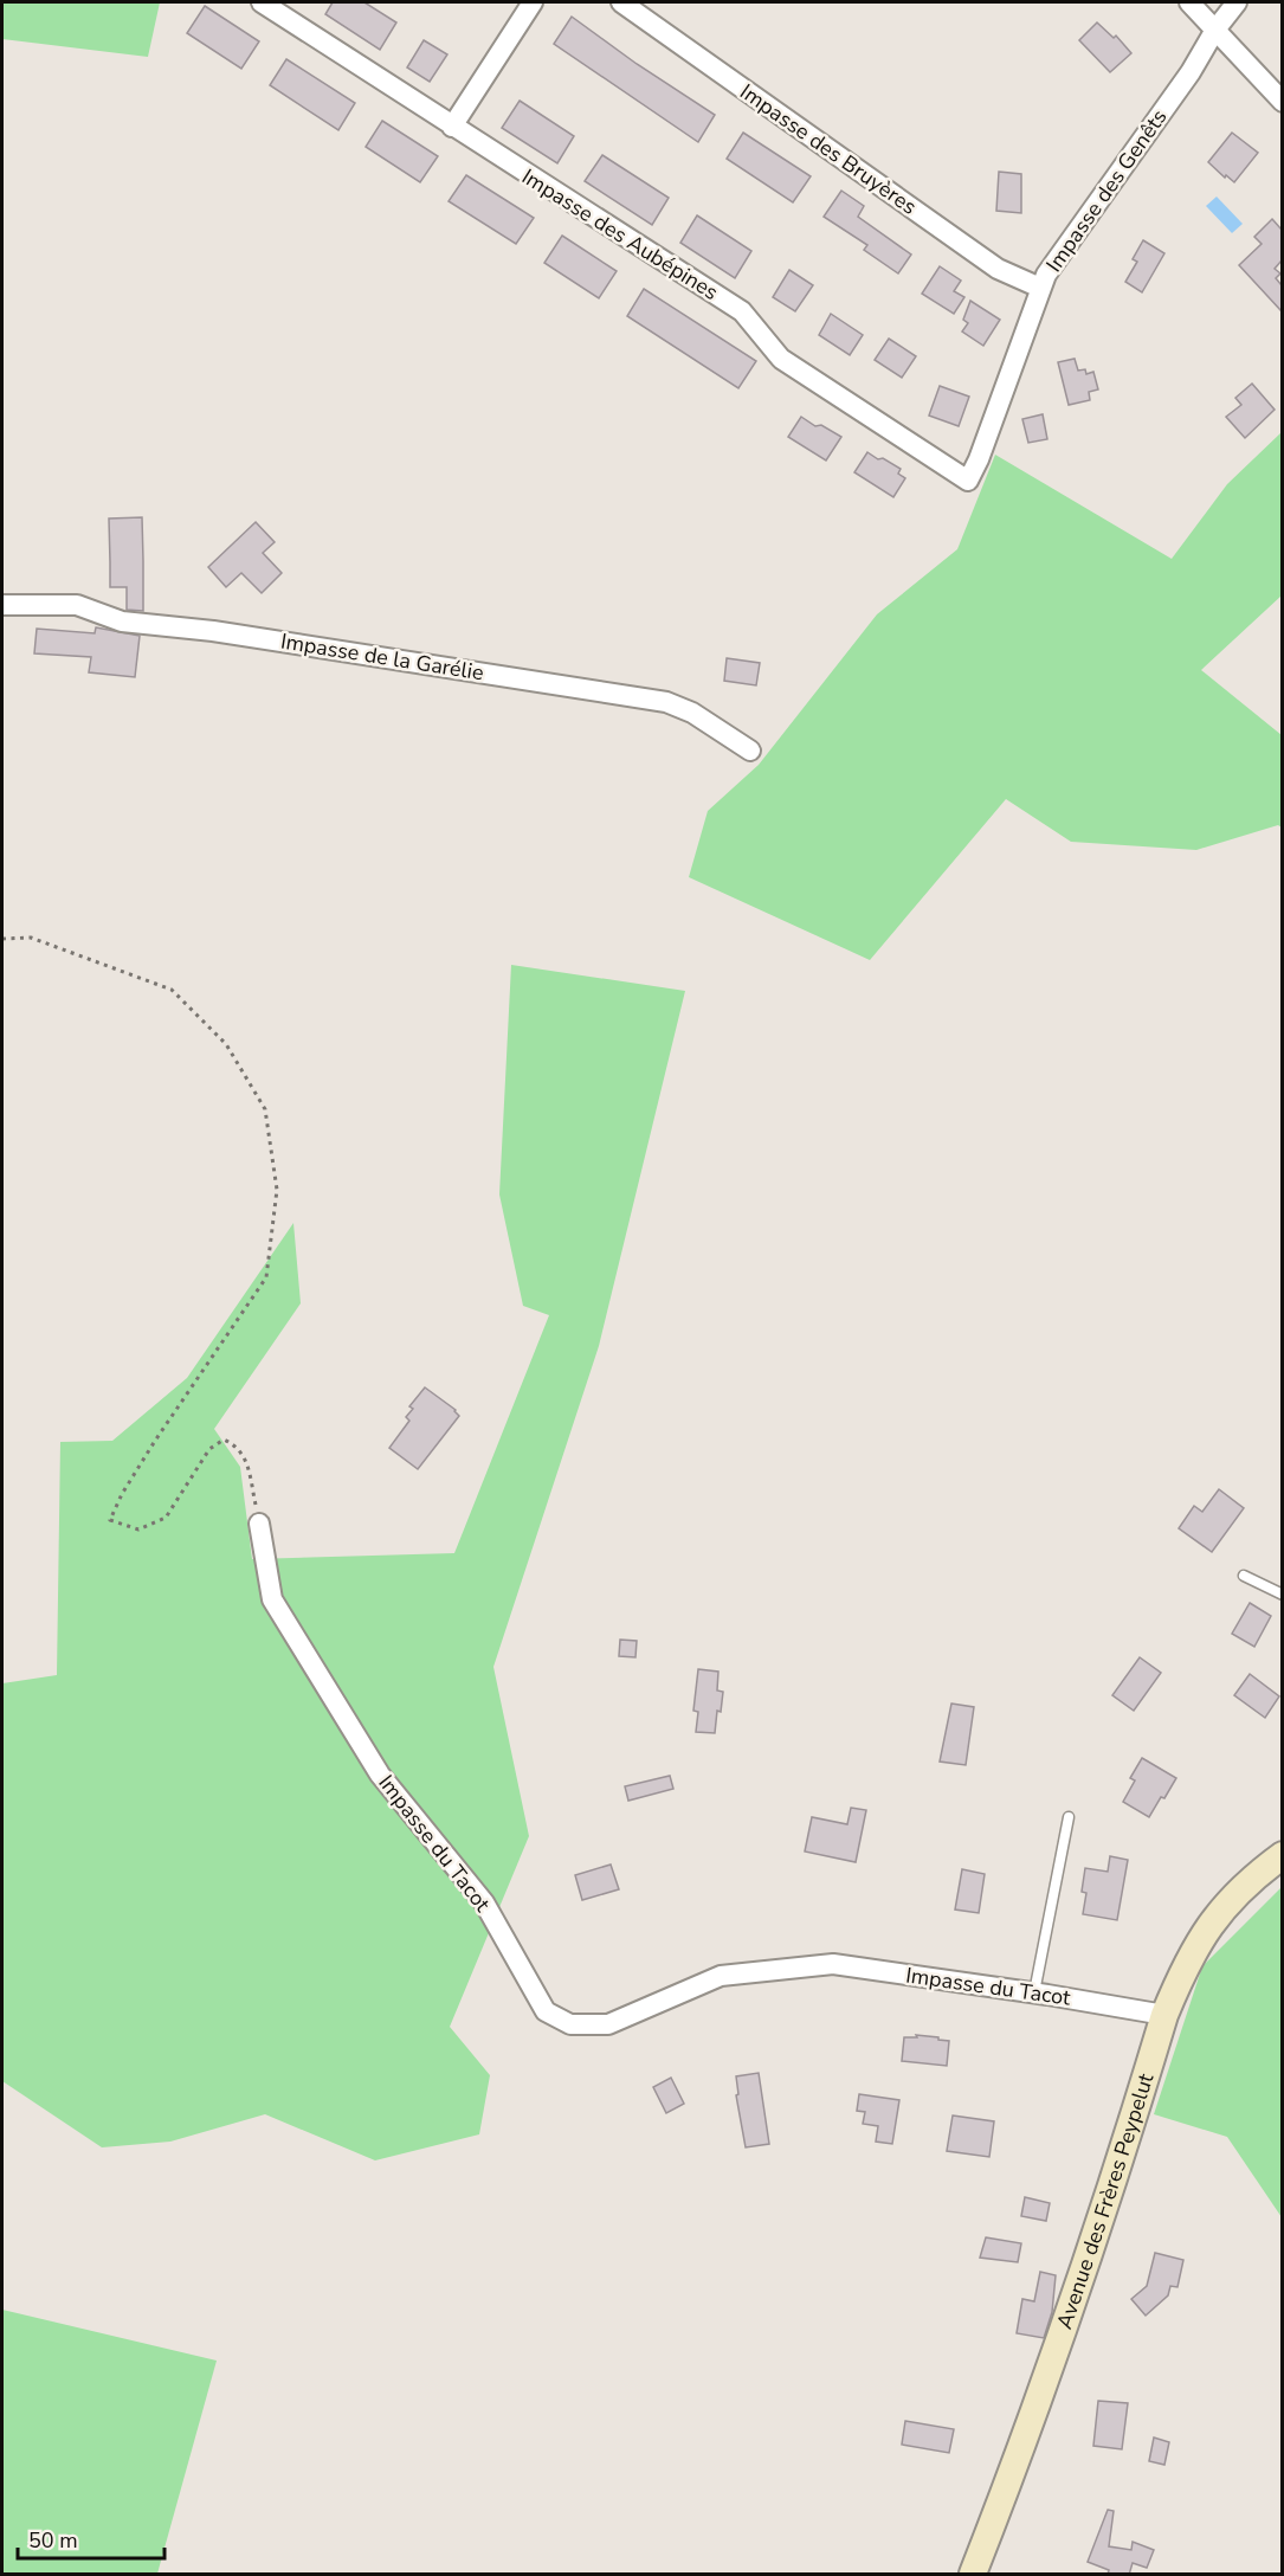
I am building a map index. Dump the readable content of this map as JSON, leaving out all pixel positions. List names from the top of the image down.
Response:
{
  "streets": {
    "main road": ["Avenue des Frères Peypelut"],
    "street": [
      "Impasse des Bruyères",
      "Impasse des Genêts",
      "Impasse des Aubépines",
      "Impasse de la Garélie",
      "Impasse du Tacot"
    ]
  },
  "crossings": [
    ["Impasse des Bruyères", "Impasse des Genêts"],
    ["Impasse des Genêts", "Impasse des Aubépines"],
    ["Impasse du Tacot", "Avenue des Frères Peypelut"]
  ],
  "scale_bar": "50 m"
}
